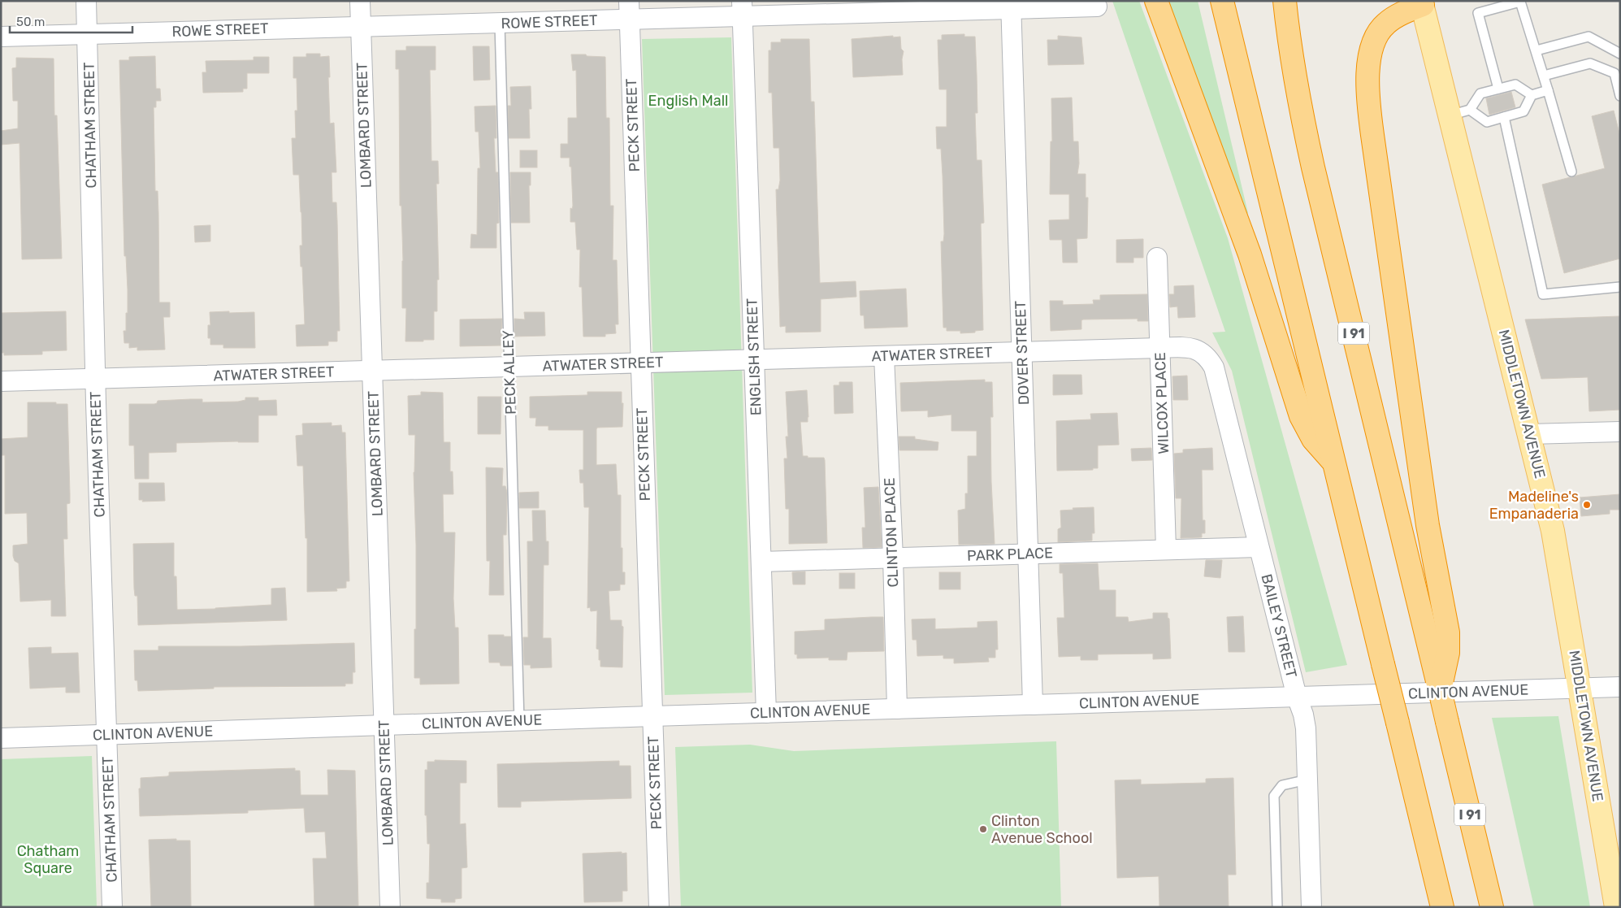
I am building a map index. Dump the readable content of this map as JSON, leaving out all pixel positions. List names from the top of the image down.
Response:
{
  "streets": {
    "highway": ["I 91"],
    "main road": ["MIDDLETOWN AVENUE"],
    "street": [
      "ROWE STREET",
      "CHATHAM STREET",
      "LOMBARD STREET",
      "PECK STREET",
      "DOVER STREET",
      "ATWATER STREET",
      "ENGLISH STREET",
      "WILCOX PLACE",
      "CLINTON PLACE",
      "PARK PLACE",
      "BAILEY STREET",
      "CLINTON AVENUE"
    ],
    "lane": ["PECK ALLEY"]
  },
  "crossings": [
    ["ROWE STREET", "CHATHAM STREET"],
    ["ROWE STREET", "LOMBARD STREET"],
    ["ROWE STREET", "PECK STREET"],
    ["ROWE STREET", "DOVER STREET"],
    ["ROWE STREET", "ENGLISH STREET"],
    ["ROWE STREET", "PECK ALLEY"],
    ["CHATHAM STREET", "ATWATER STREET"],
    ["CHATHAM STREET", "CLINTON AVENUE"],
    ["LOMBARD STREET", "ATWATER STREET"],
    ["LOMBARD STREET", "CLINTON AVENUE"],
    ["PECK STREET", "ATWATER STREET"],
    ["PECK STREET", "CLINTON AVENUE"],
    ["DOVER STREET", "ATWATER STREET"],
    ["DOVER STREET", "PARK PLACE"],
    ["DOVER STREET", "CLINTON AVENUE"],
    ["ATWATER STREET", "ENGLISH STREET"],
    ["ATWATER STREET", "PECK ALLEY"],
    ["ATWATER STREET", "WILCOX PLACE"],
    ["ATWATER STREET", "CLINTON PLACE"],
    ["ATWATER STREET", "BAILEY STREET"],
    ["ENGLISH STREET", "PARK PLACE"],
    ["ENGLISH STREET", "CLINTON AVENUE"],
    ["PECK ALLEY", "CLINTON AVENUE"],
    ["WILCOX PLACE", "PARK PLACE"],
    ["MIDDLETOWN AVENUE", "CLINTON AVENUE"],
    ["CLINTON PLACE", "PARK PLACE"],
    ["CLINTON PLACE", "CLINTON AVENUE"],
    ["PARK PLACE", "BAILEY STREET"],
    ["BAILEY STREET", "CLINTON AVENUE"]
  ],
  "parks": ["English Mall", "Chatham Square"],
  "places": ["Madeline's Empanaderia", "Clinton Avenue School"],
  "scale_bar": "50 m"
}
